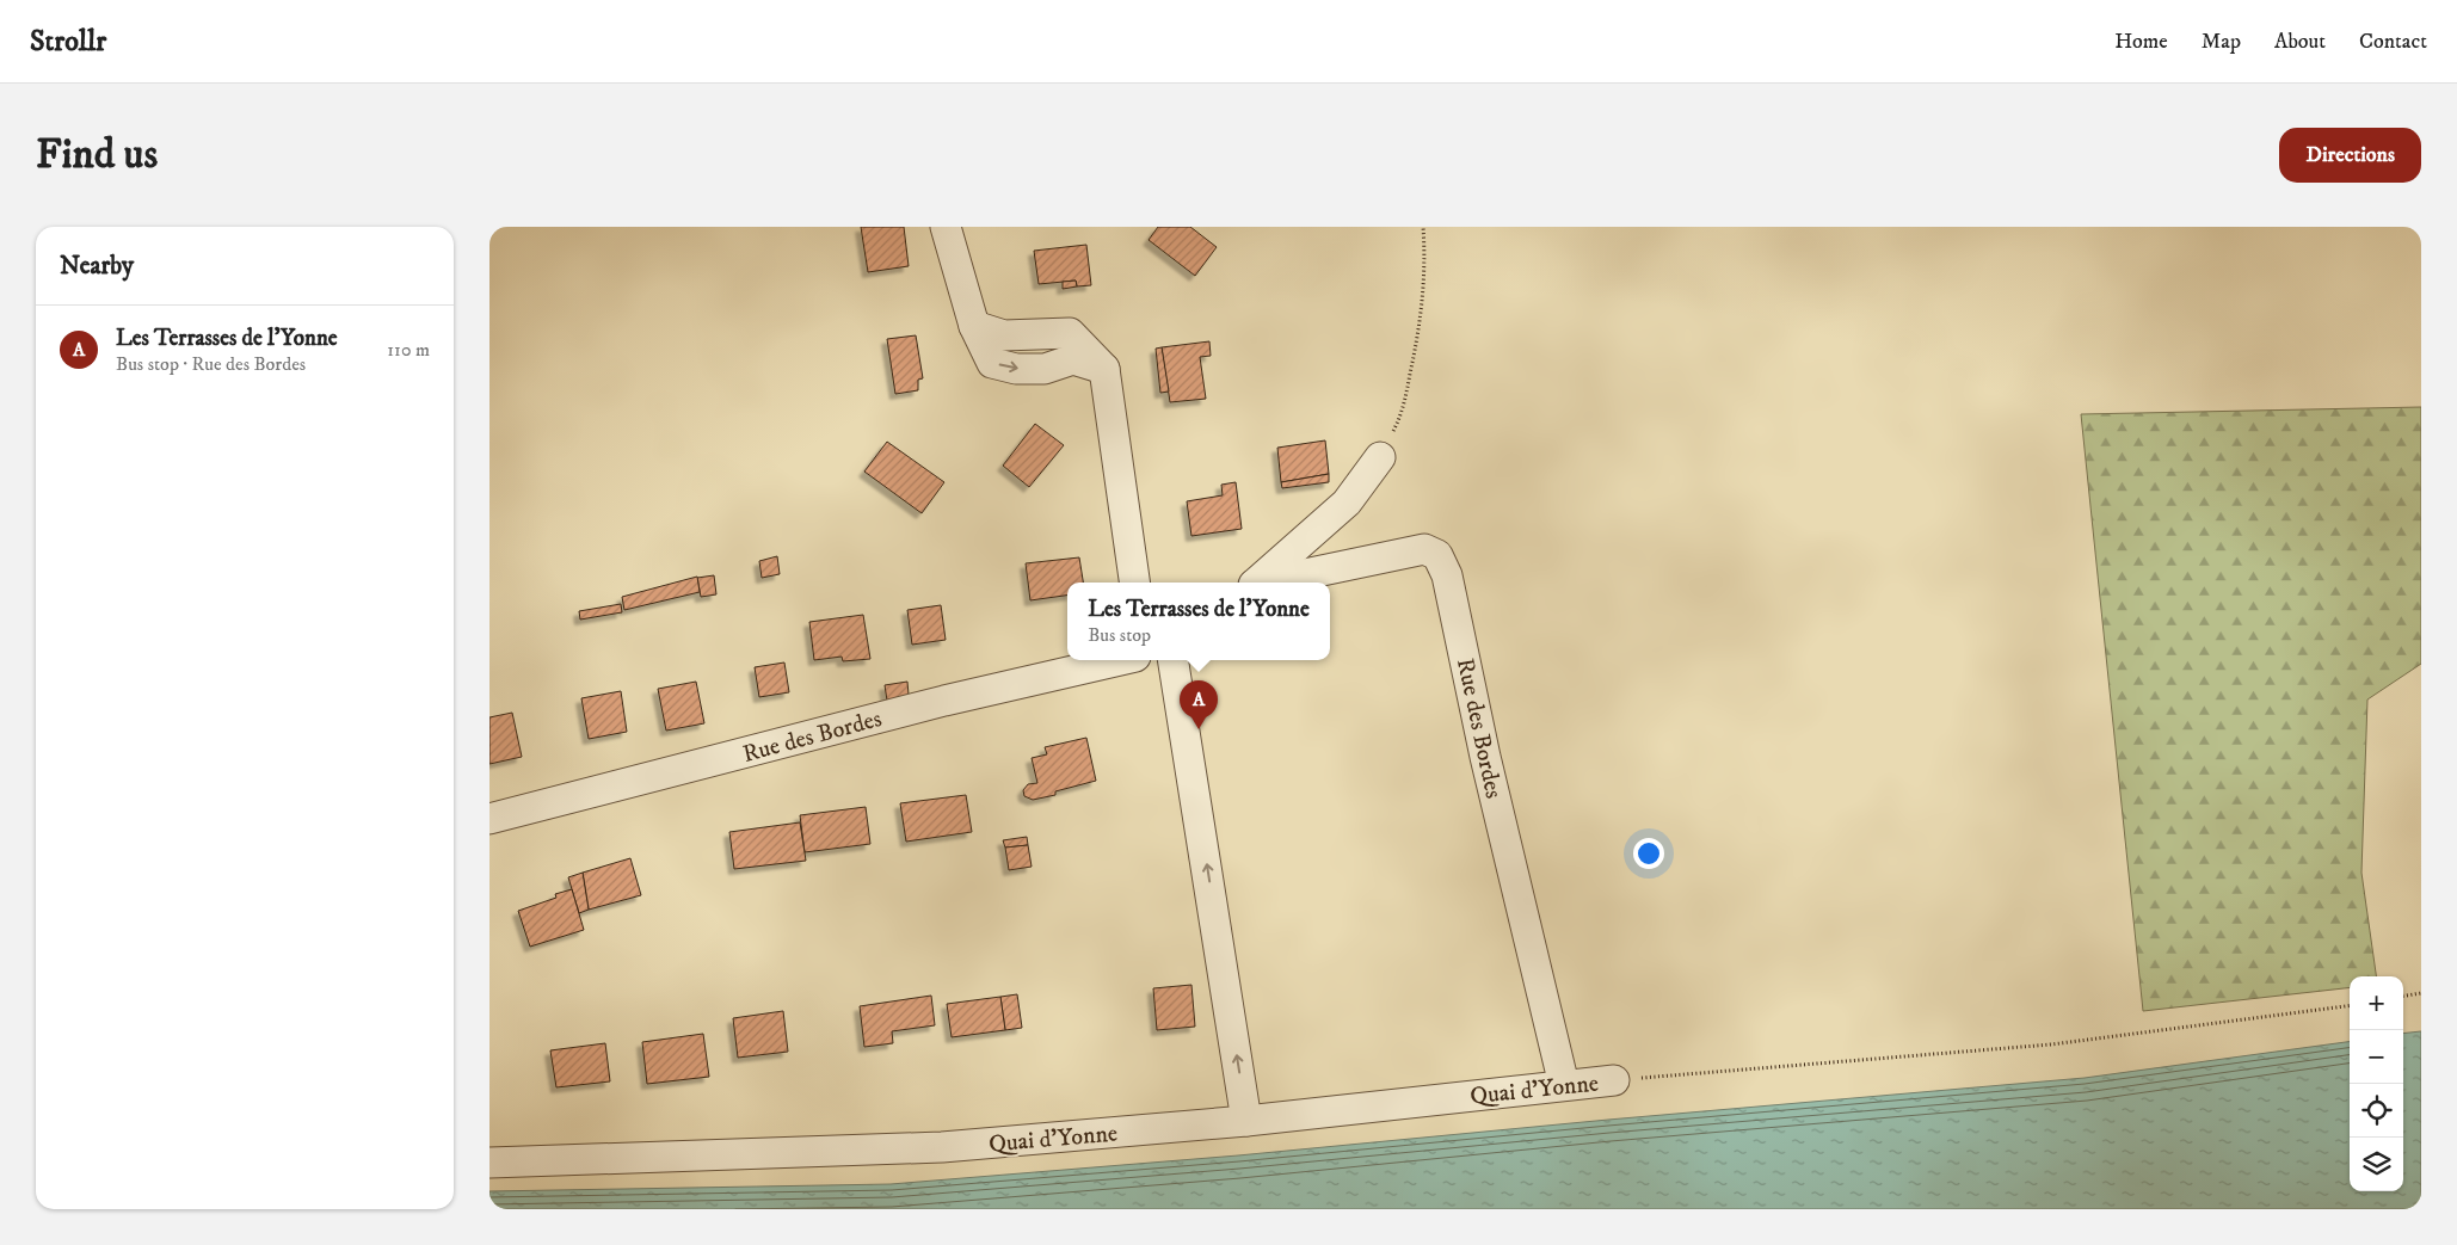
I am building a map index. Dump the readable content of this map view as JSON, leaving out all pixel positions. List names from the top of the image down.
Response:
{
  "streets": {
    "street": ["Rue des Bordes", "Quai d'Yonne"]
  },
  "crossings": [
    ["Rue des Bordes", "Quai d'Yonne"]
  ],
  "page": {
    "header": "Strollr",
    "nav": [
      "Home",
      "Map",
      "About",
      "Contact"
    ],
    "buttons": "Directions",
    "title": "Find us",
    "heading": "Nearby",
    "list": [
      {
        "mark": "A",
        "name": "Les Terrasses de l'Yonne",
        "note": "Bus stop · Rue des Bordes",
        "value": "110 m"
      }
    ],
    "popup": ["Les Terrasses de l'Yonne", "Bus stop"],
    "pins": "A",
    "map_buttons": ["+", "−"]
  }
}
